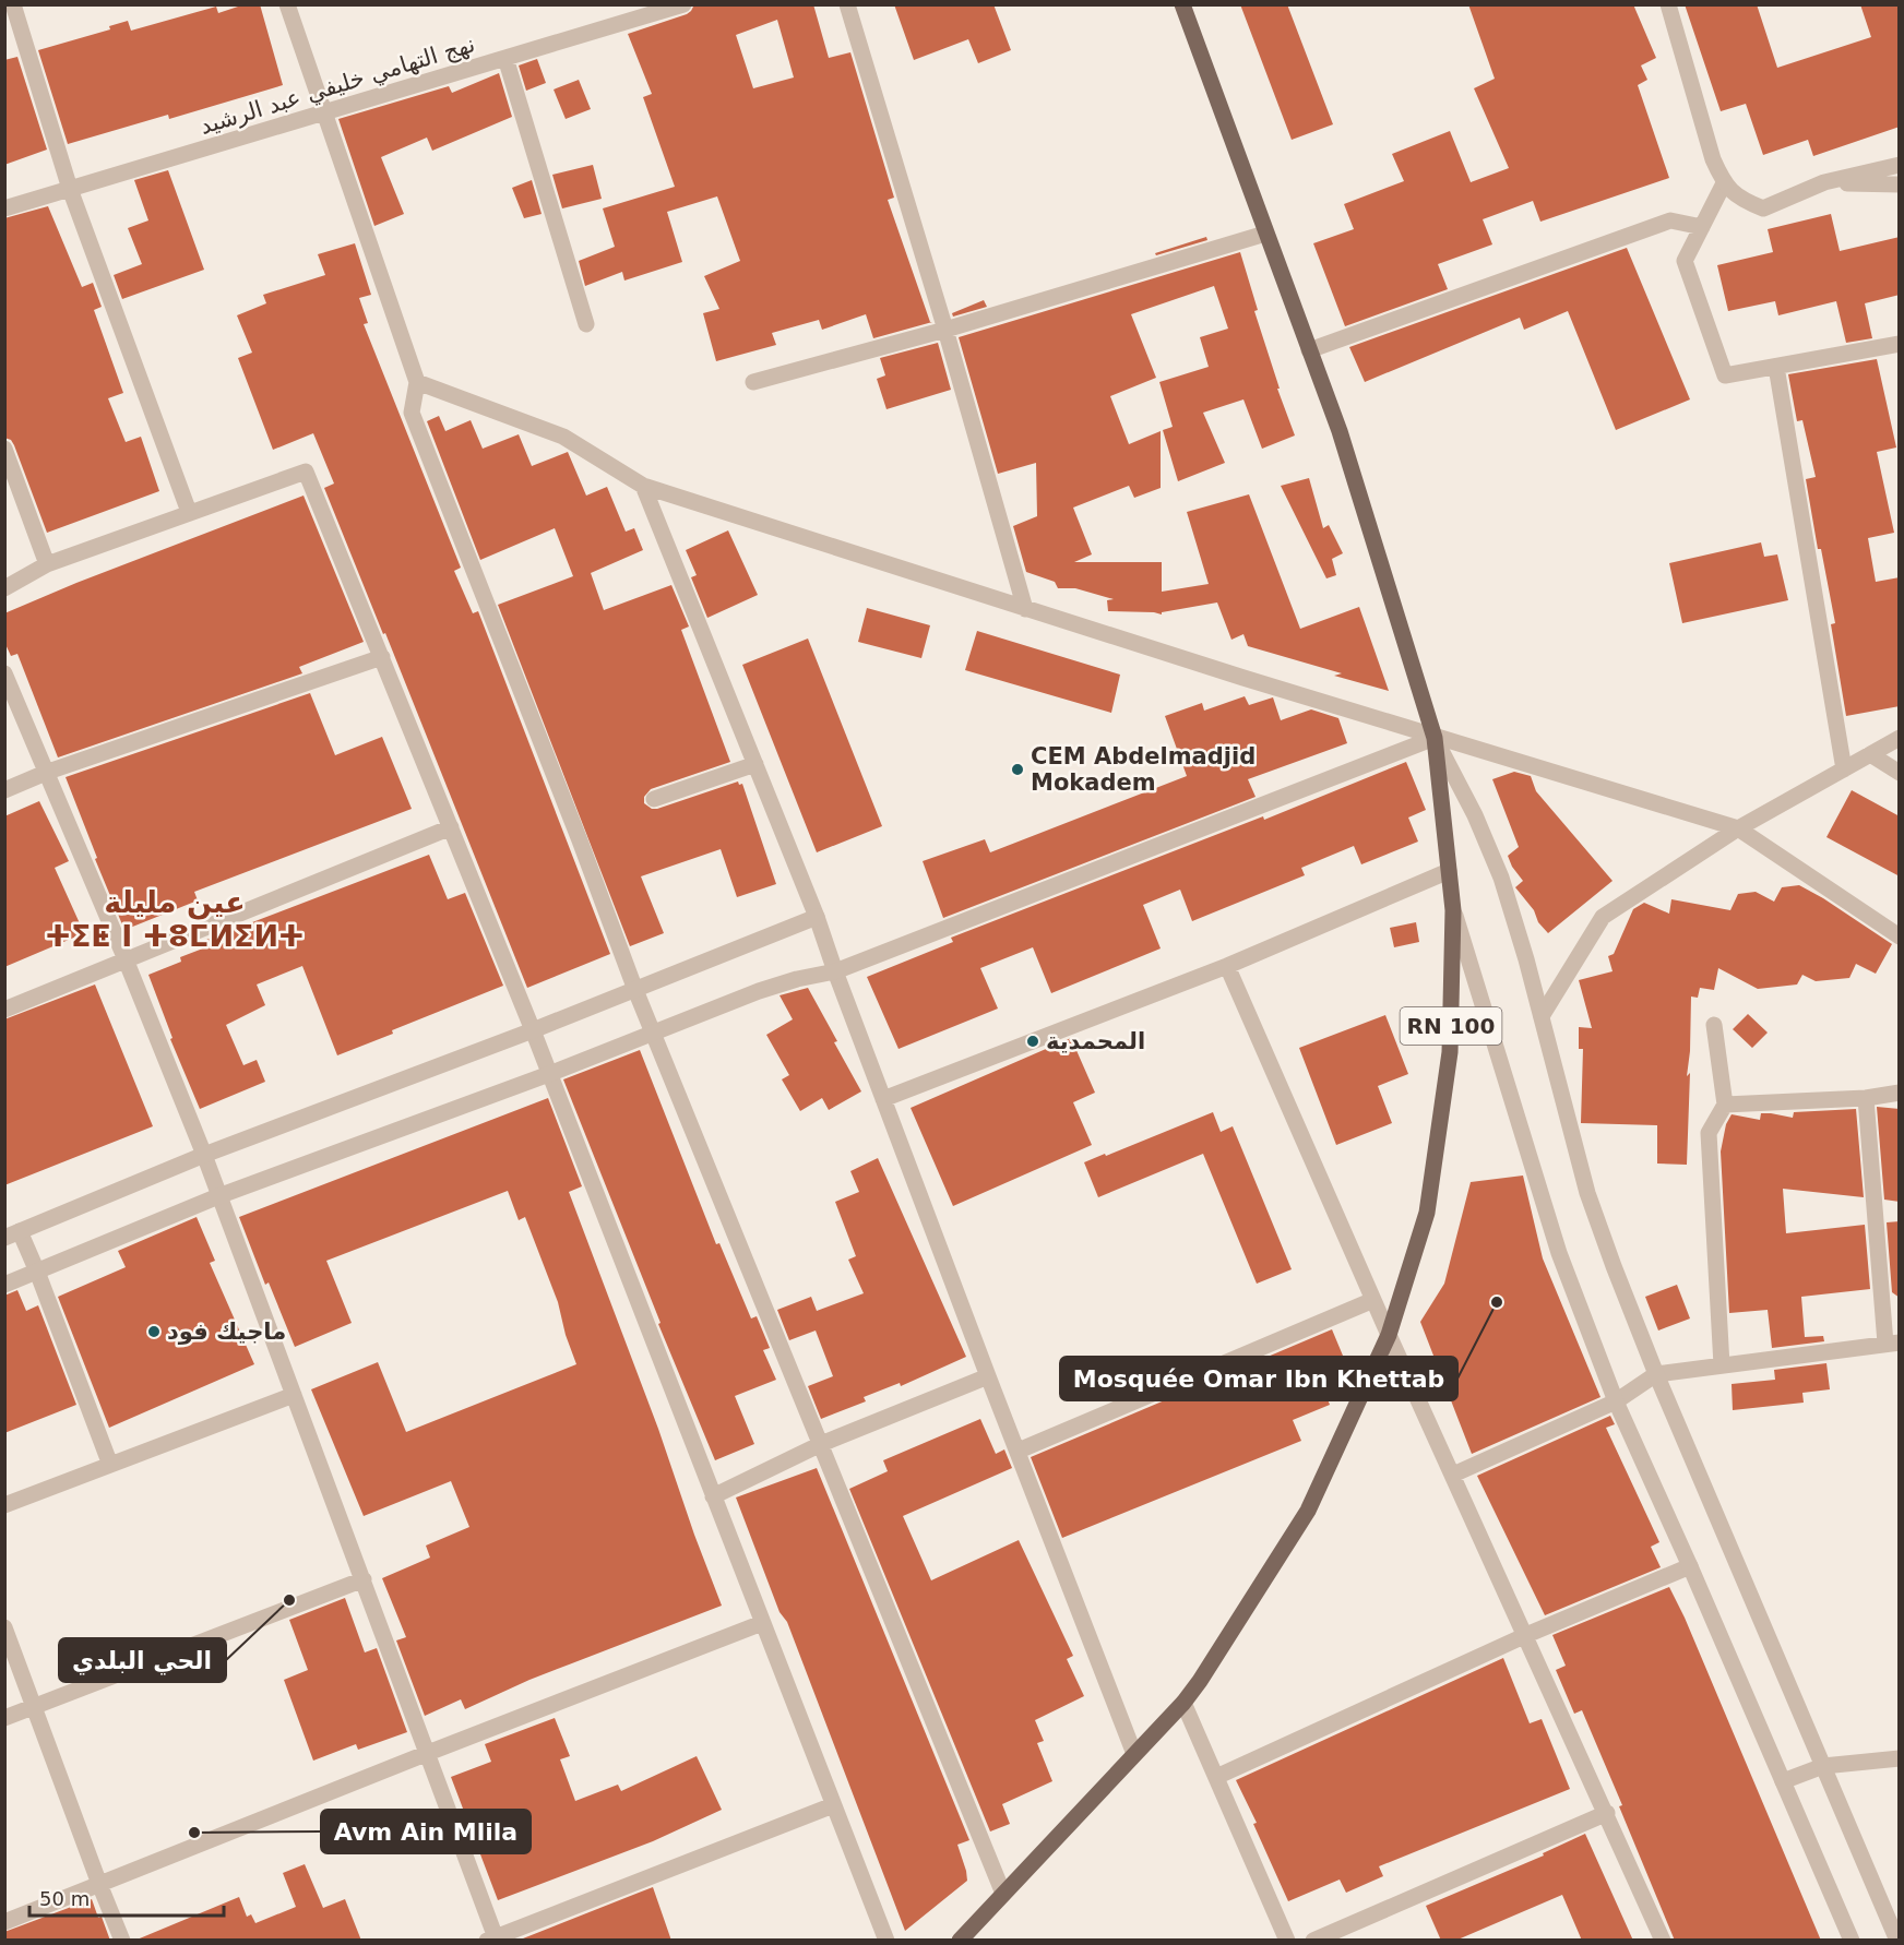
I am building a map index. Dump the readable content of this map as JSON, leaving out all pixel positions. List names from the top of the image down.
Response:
{
  "streets": {
    "main road": ["RN 100"],
    "street": ["نهج التهامي خليفي عبد الرشيد"]
  },
  "districts": ["عين مليلة ⵜⵉⵟ ⵏ ⵜⵓⵎⵍⵉⵍⵜ"],
  "places": [
    "CEM Abdelmadjid Mokadem",
    "المحمدية",
    "Mosquée Omar Ibn Khettab",
    "ماجيك فود",
    "الحي البلدي",
    "Avm Ain Mlila"
  ],
  "scale_bar": "50 m"
}
